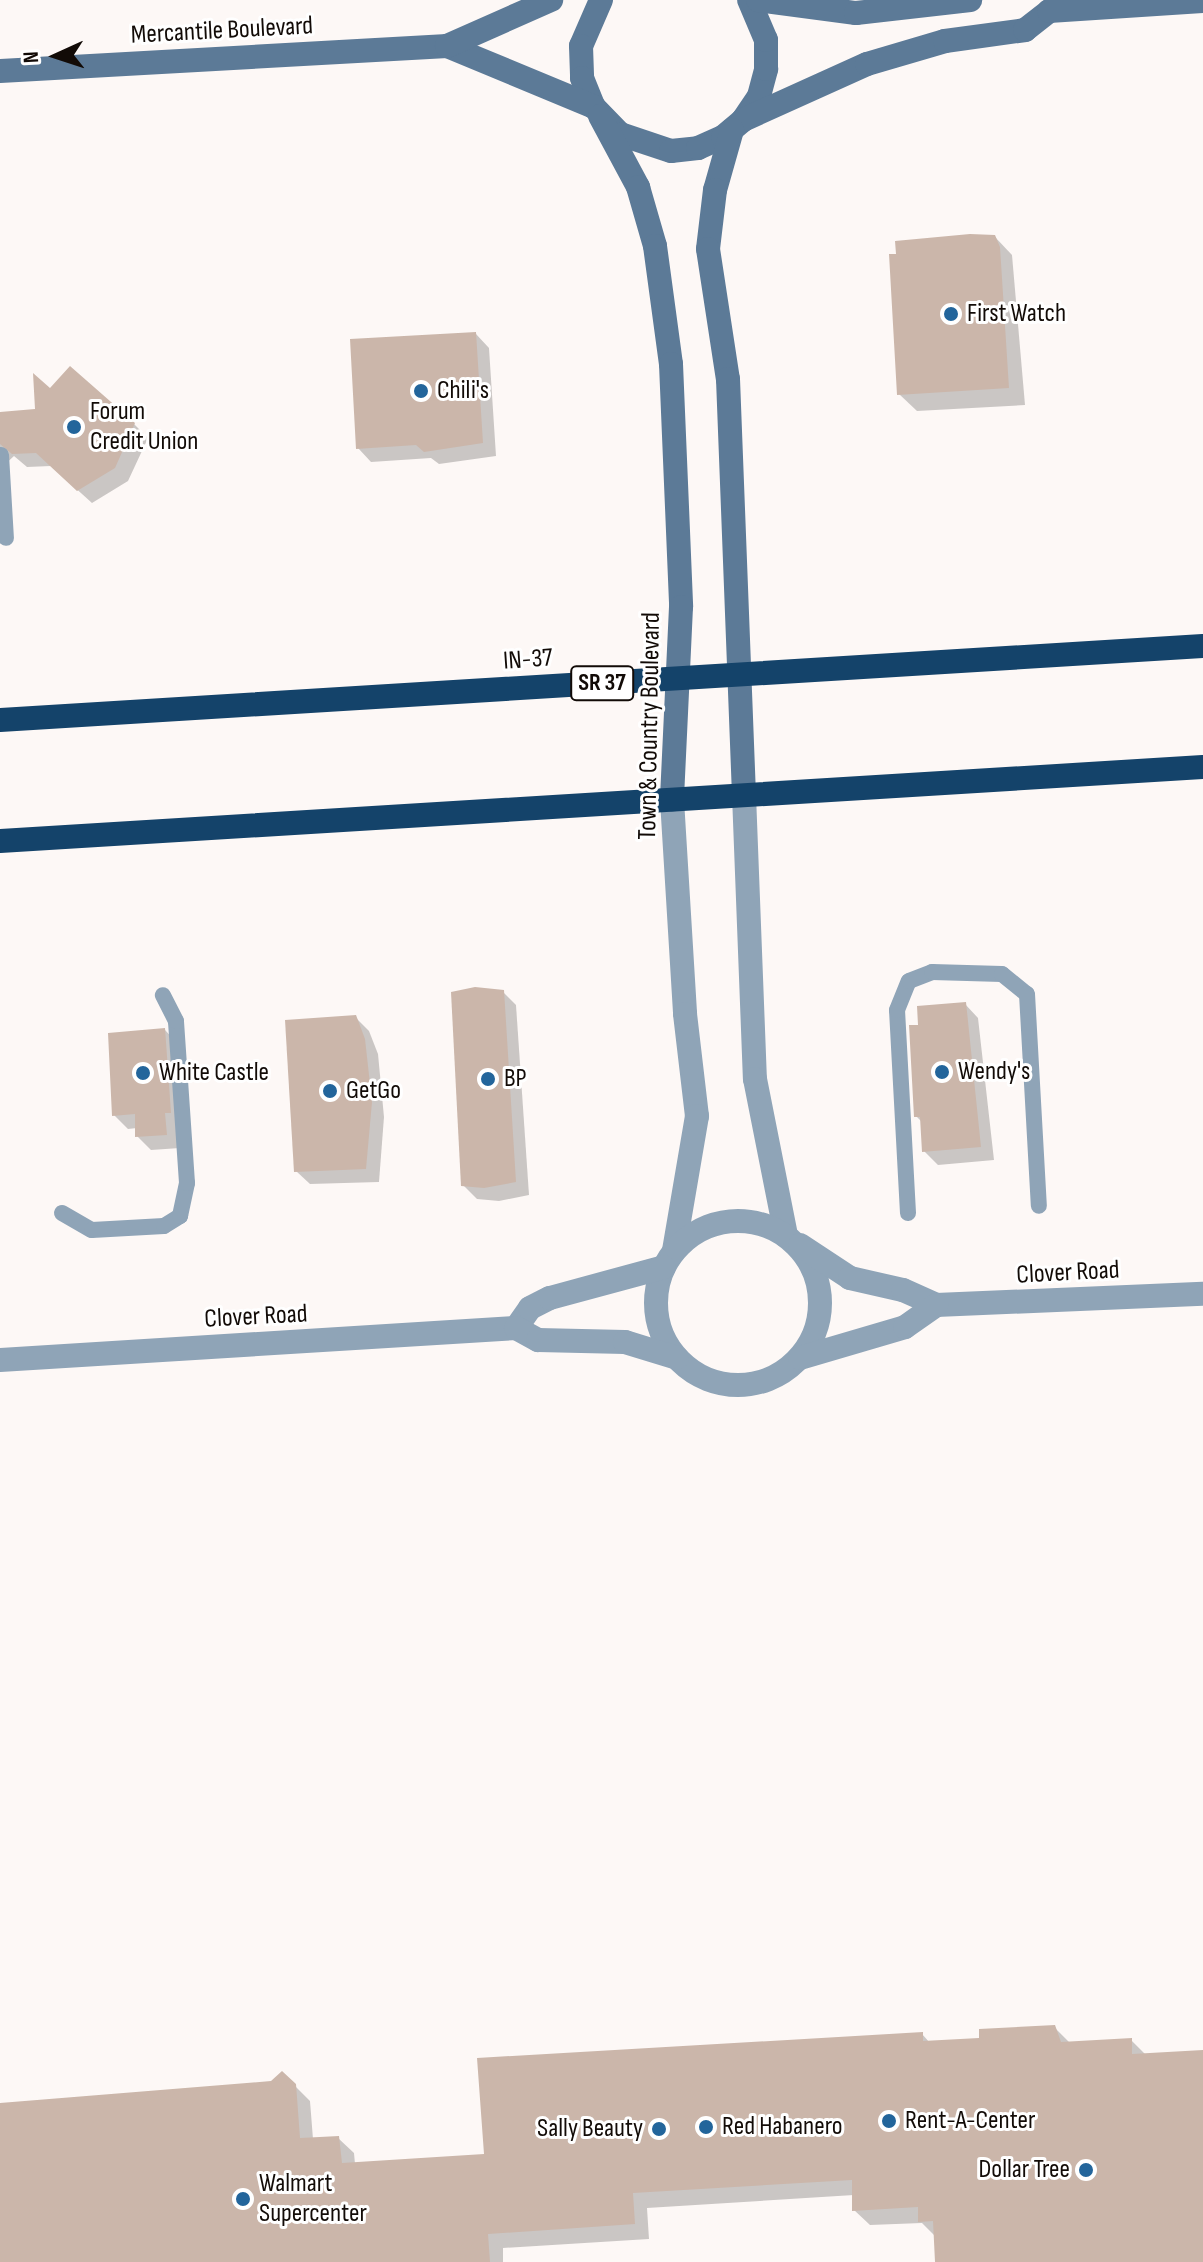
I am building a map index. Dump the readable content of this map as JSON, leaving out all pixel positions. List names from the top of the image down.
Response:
{
  "streets": {
    "highway": ["IN-37", "SR 37"],
    "street": ["Mercantile Boulevard", "Town & Country Boulevard", "Clover Road"]
  },
  "crossings": [
    ["Mercantile Boulevard", "Town & Country Boulevard"],
    ["IN-37", "Town & Country Boulevard"],
    ["Town & Country Boulevard", "Clover Road"]
  ],
  "places": [
    "First Watch",
    "Chili's",
    "Forum Credit Union",
    "Wendy's",
    "White Castle",
    "BP",
    "GetGo",
    "Rent-A-Center",
    "Red Habanero",
    "Sally Beauty",
    "Dollar Tree",
    "Walmart Supercenter"
  ],
  "north": "left"
}
